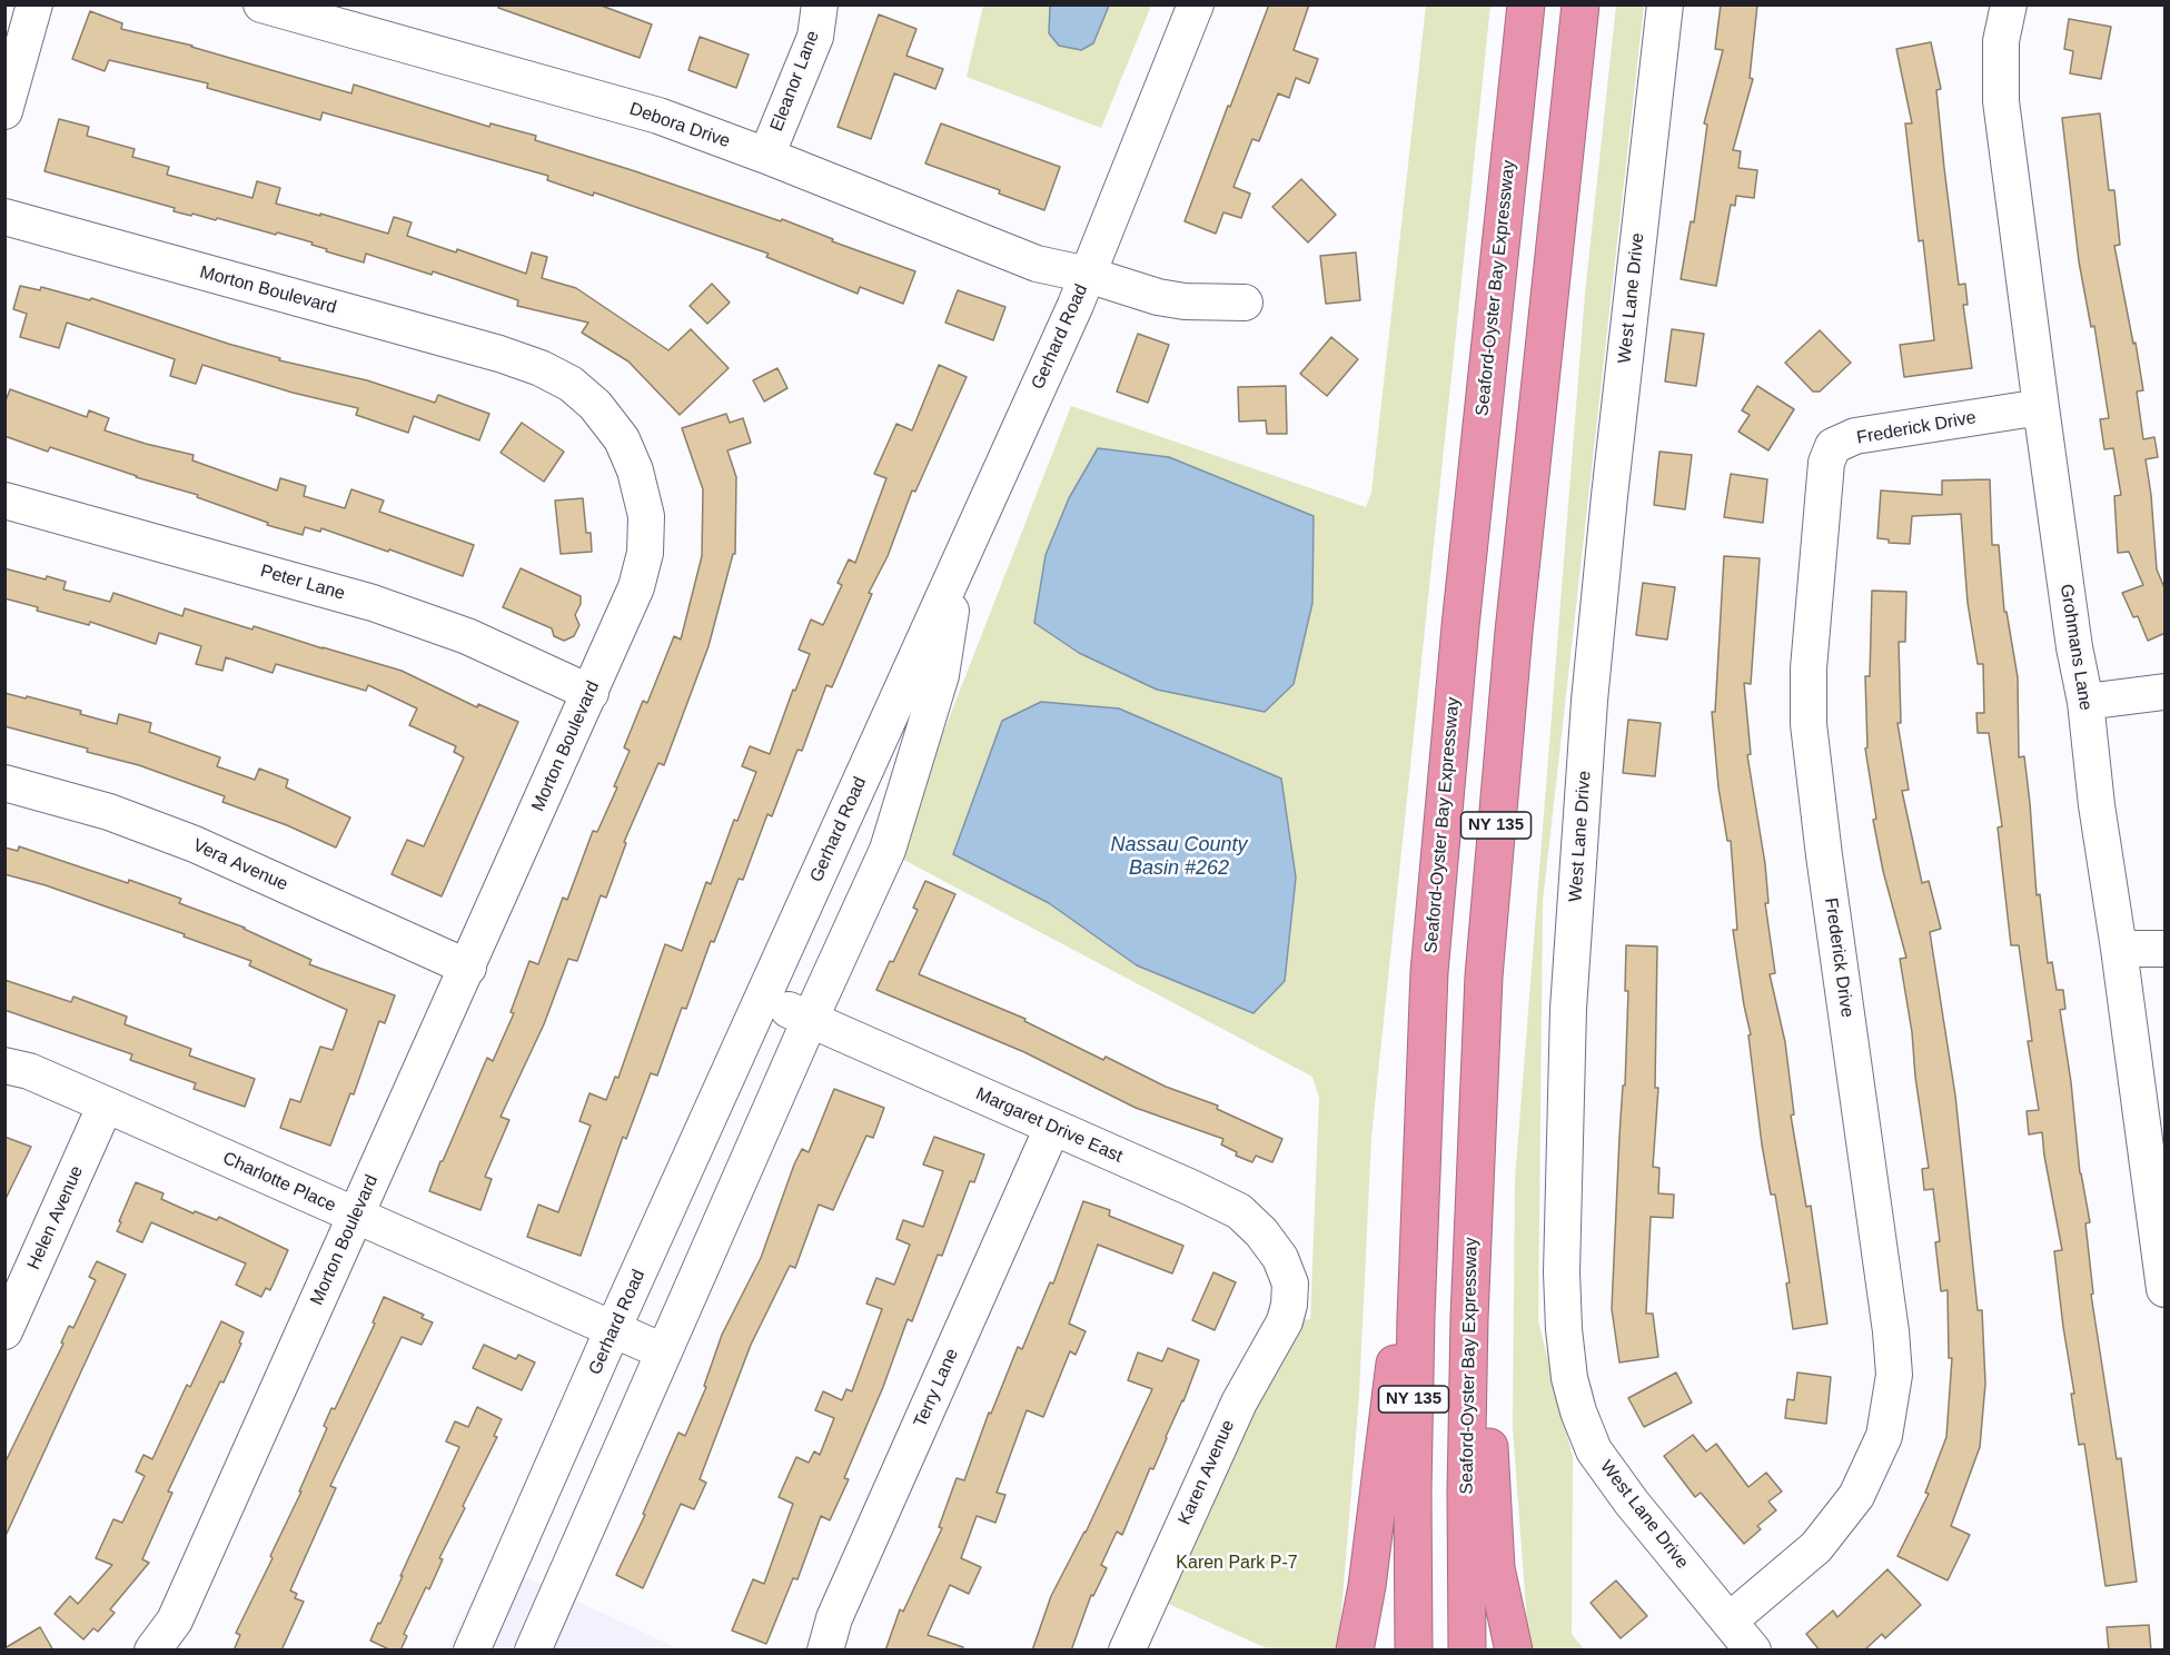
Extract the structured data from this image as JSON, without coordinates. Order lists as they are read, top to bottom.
{
  "streets": {
    "highway": ["Seaford-Oyster Bay Expressway", "NY 135"],
    "street": [
      "Eleanor Lane",
      "Debora Drive",
      "Morton Boulevard",
      "West Lane Drive",
      "Gerhard Road",
      "Frederick Drive",
      "Peter Lane",
      "Grohmans Lane",
      "Vera Avenue",
      "Margaret Drive East",
      "Charlotte Place",
      "Helen Avenue",
      "Terry Lane",
      "Karen Avenue"
    ]
  },
  "crossings": [
    ["Eleanor Lane", "Debora Drive"],
    ["Debora Drive", "Gerhard Road"],
    ["Morton Boulevard", "Peter Lane"],
    ["Morton Boulevard", "Vera Avenue"],
    ["Morton Boulevard", "Charlotte Place"],
    ["West Lane Drive", "Frederick Drive"],
    ["Gerhard Road", "Margaret Drive East"],
    ["Gerhard Road", "Charlotte Place"],
    ["Frederick Drive", "Grohmans Lane"],
    ["Margaret Drive East", "Terry Lane"],
    ["Margaret Drive East", "Karen Avenue"],
    ["Charlotte Place", "Helen Avenue"]
  ],
  "water": ["Nassau County Basin #262"],
  "parks": ["Karen Park P-7"]
}
